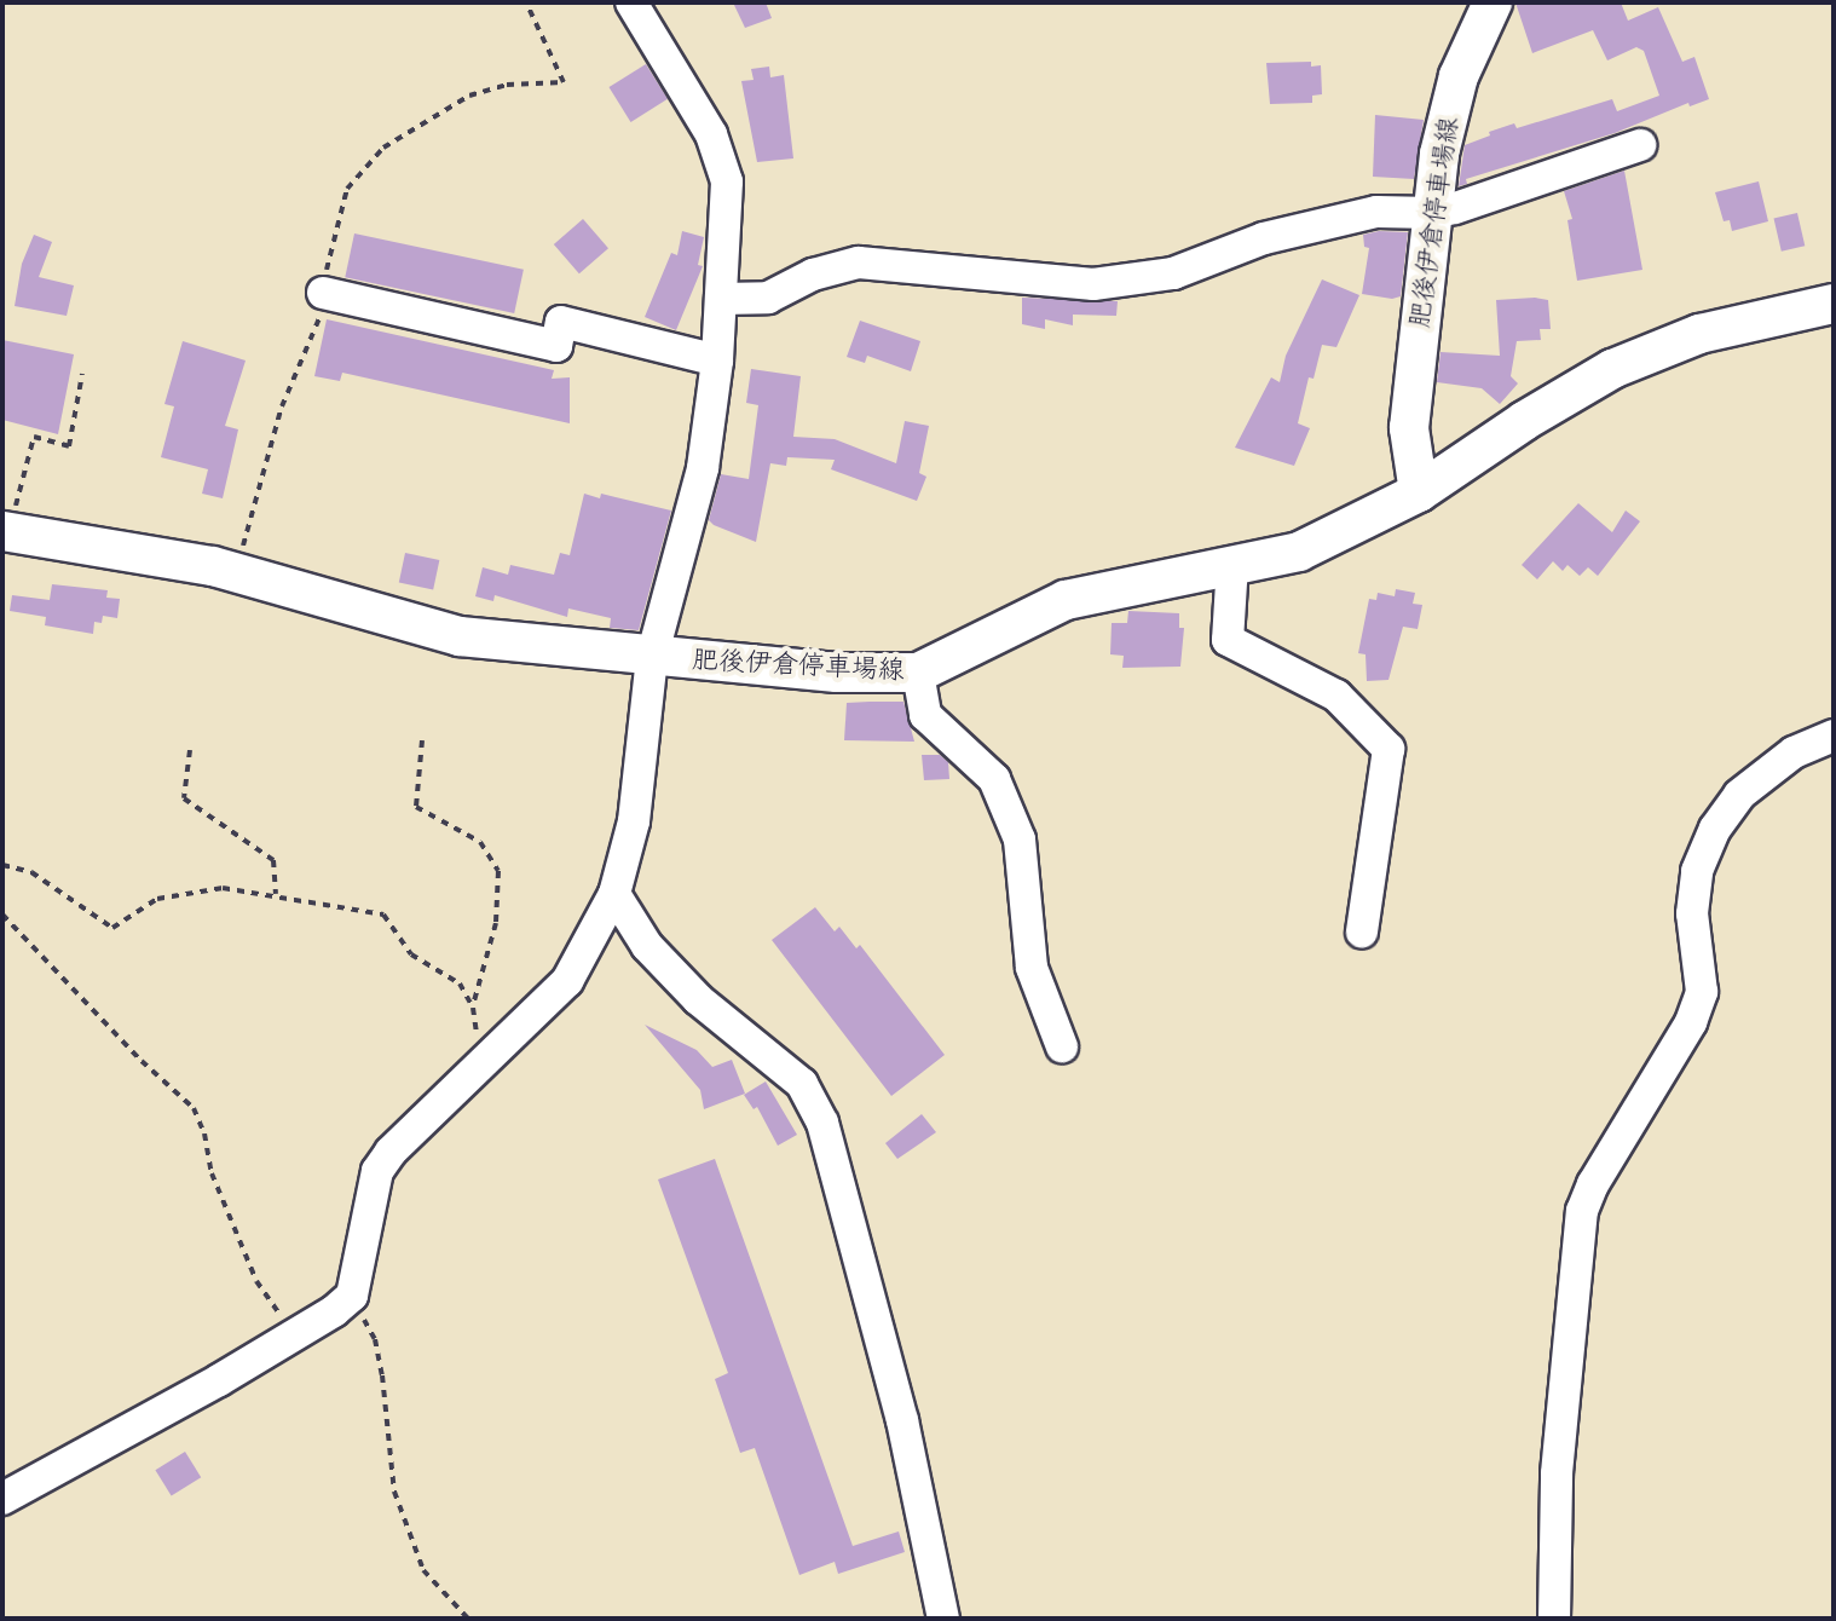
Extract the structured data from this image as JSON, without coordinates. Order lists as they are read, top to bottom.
{
  "streets": {
    "main road": ["肥後伊倉停車場線"]
  }
}
